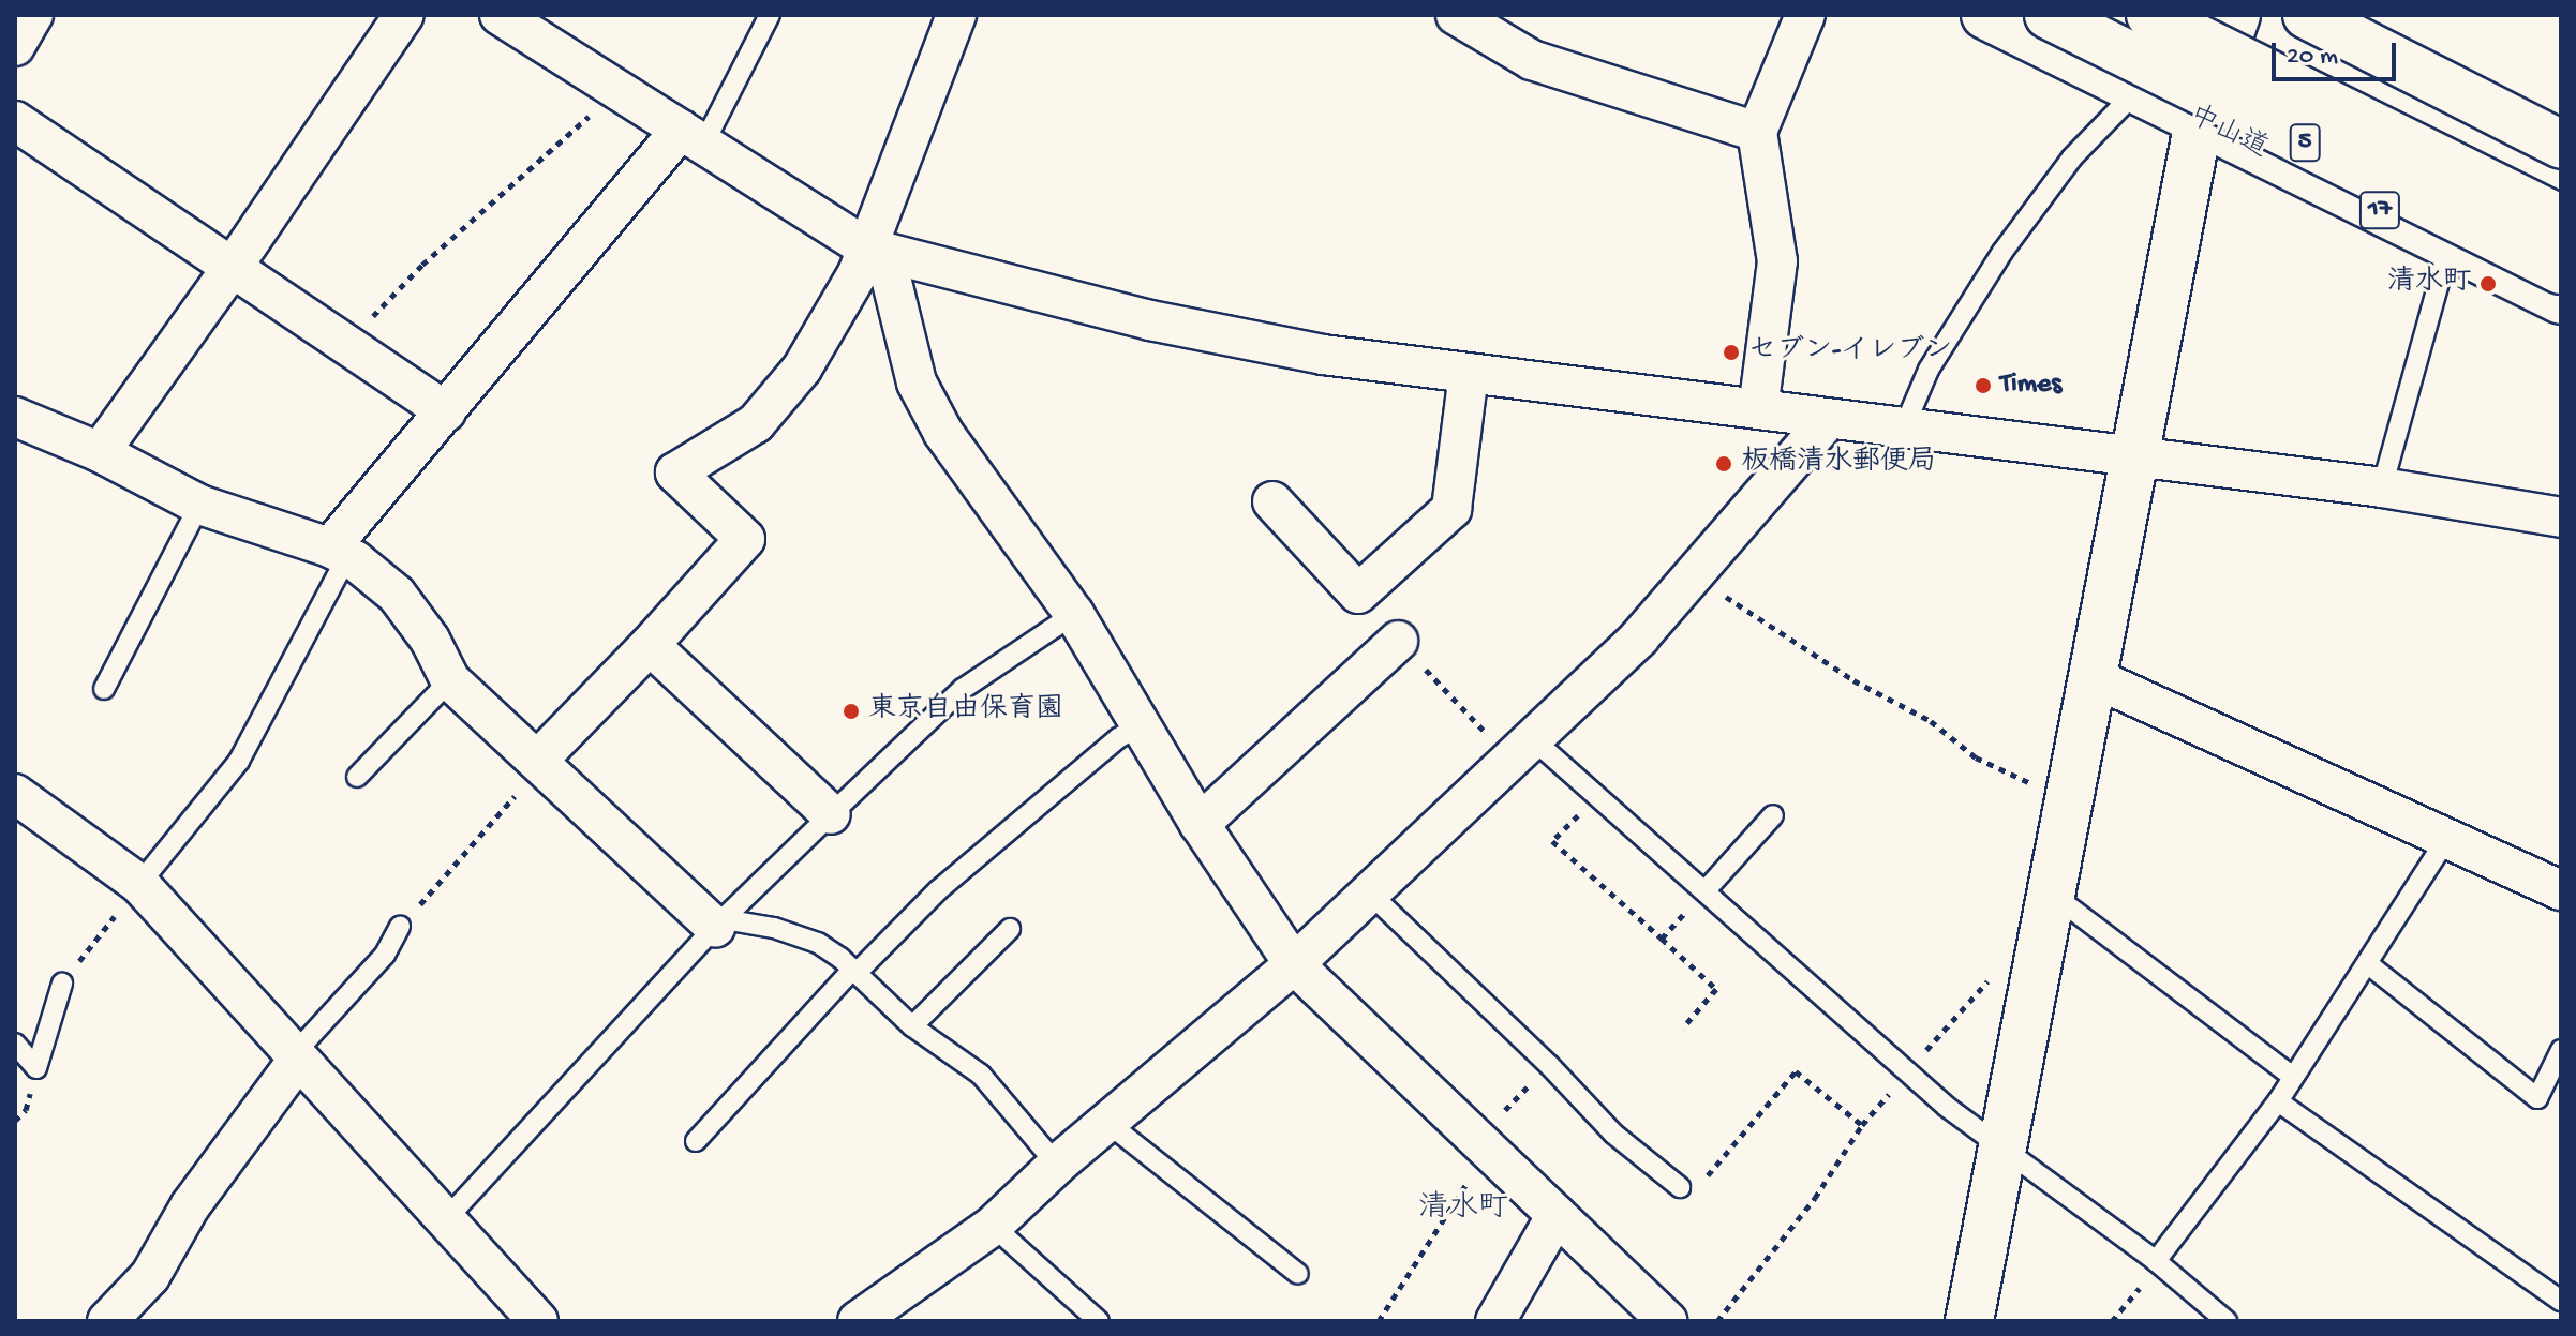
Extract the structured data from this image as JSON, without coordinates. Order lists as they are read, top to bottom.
{
  "streets": {
    "main road": ["中山道", "5", "17"]
  },
  "districts": ["清水町"],
  "places": [
    "清水町",
    "セブン-イレブン",
    "Times",
    "板橋清水郵便局",
    "東京自由保育園"
  ],
  "scale_bar": "20 m"
}
